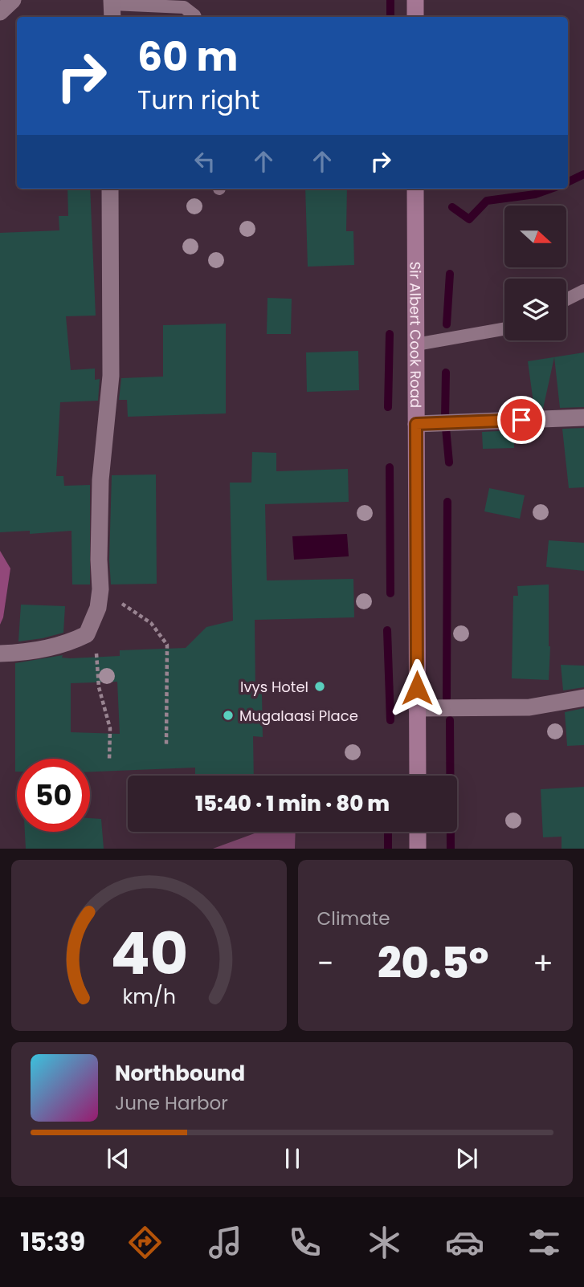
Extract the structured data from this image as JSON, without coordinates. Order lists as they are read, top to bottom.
{
  "streets": {
    "main road": ["Sir Albert Cook Road"]
  },
  "places": ["Ivys Hotel", "Mugalaasi Place"],
  "north": "right",
  "page": {
    "turn": ["60 m", "Turn right"],
    "limit": "50",
    "trip": "15:40 · 1 min · 80 m",
    "tile": "Climate",
    "heat": ["−", "20.5°", "+"],
    "song": ["Northbound", "June Harbor"],
    "tabs": "15:39",
    "gauge": ["40", "km/h"]
  }
}
